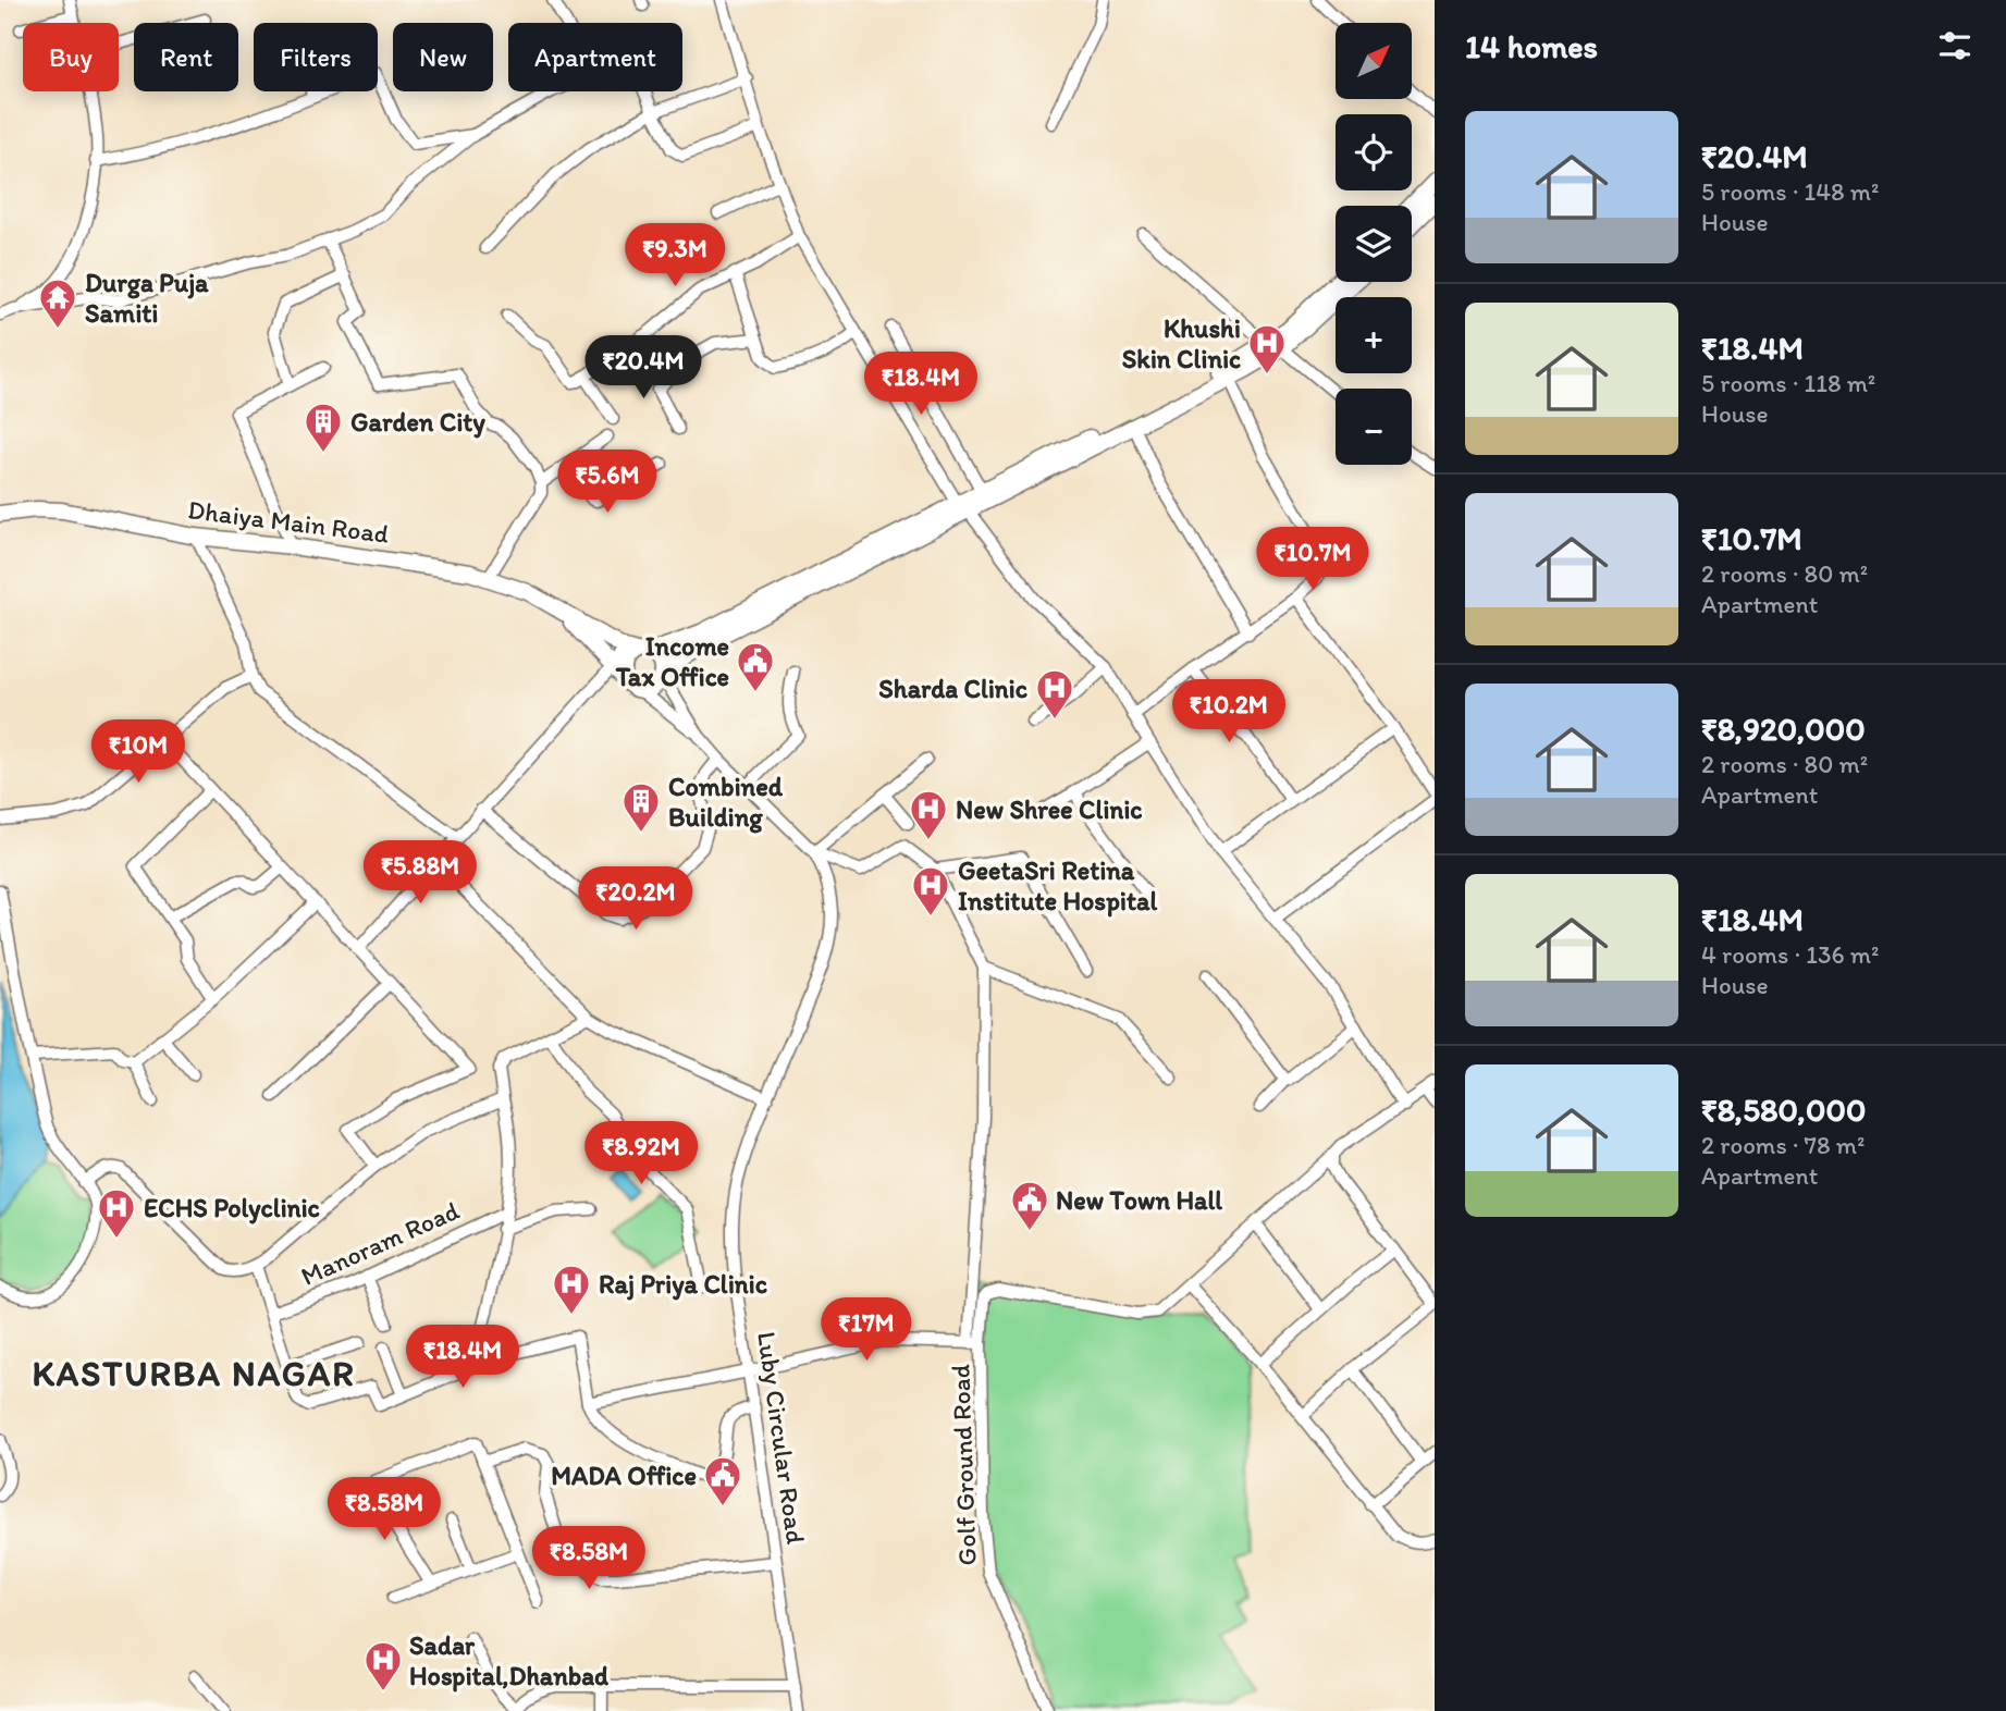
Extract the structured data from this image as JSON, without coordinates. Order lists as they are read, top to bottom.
{
  "streets": {
    "main road": ["Dhaiya Main Road"],
    "street": ["Manoram Road", "Luby Circular Road", "Golf Ground Road"]
  },
  "crossings": [
    ["Dhaiya Main Road", "Luby Circular Road"],
    ["Luby Circular Road", "Golf Ground Road"]
  ],
  "districts": ["KASTURBA NAGAR"],
  "places": {
    "temple": ["Durga Puja Samiti"],
    "hospital": [
      "Khushi Skin Clinic",
      "Sharda Clinic",
      "New Shree Clinic",
      "GeetaSri Retina Institute Hospital",
      "ECHS Polyclinic",
      "Raj Priya Clinic",
      "Sadar Hospital,Dhanbad"
    ],
    "building": ["Garden City", "Combined Building"],
    "public building": ["Income Tax Office", "New Town Hall", "MADA Office"]
  },
  "north": "top right",
  "page": {
    "heading": "14 homes",
    "map_buttons": ["+", "−"],
    "chip": [
      "Buy",
      "Rent",
      "Filters",
      "New",
      "Apartment"
    ],
    "list": [
      {
        "name": "₹20.4M",
        "note": "5 rooms · 148 m² · House"
      },
      {
        "name": "₹18.4M",
        "note": "5 rooms · 118 m² · House"
      },
      {
        "name": "₹10.7M",
        "note": "2 rooms · 80 m² · Apartment"
      },
      {
        "name": "₹8,920,000",
        "note": "2 rooms · 80 m² · Apartment"
      },
      {
        "name": "₹18.4M",
        "note": "4 rooms · 136 m² · House"
      },
      {
        "name": "₹8,580,000",
        "note": "2 rooms · 78 m² · Apartment"
      }
    ],
    "price": [
      "₹9.3M",
      "₹20.4M",
      "₹18.4M",
      "₹5.6M",
      "₹10.7M",
      "₹10.2M",
      "₹10M",
      "₹5.88M",
      "₹20.2M",
      "₹8.92M",
      "₹17M",
      "₹18.4M",
      "₹8.58M",
      "₹8.58M"
    ]
  }
}
